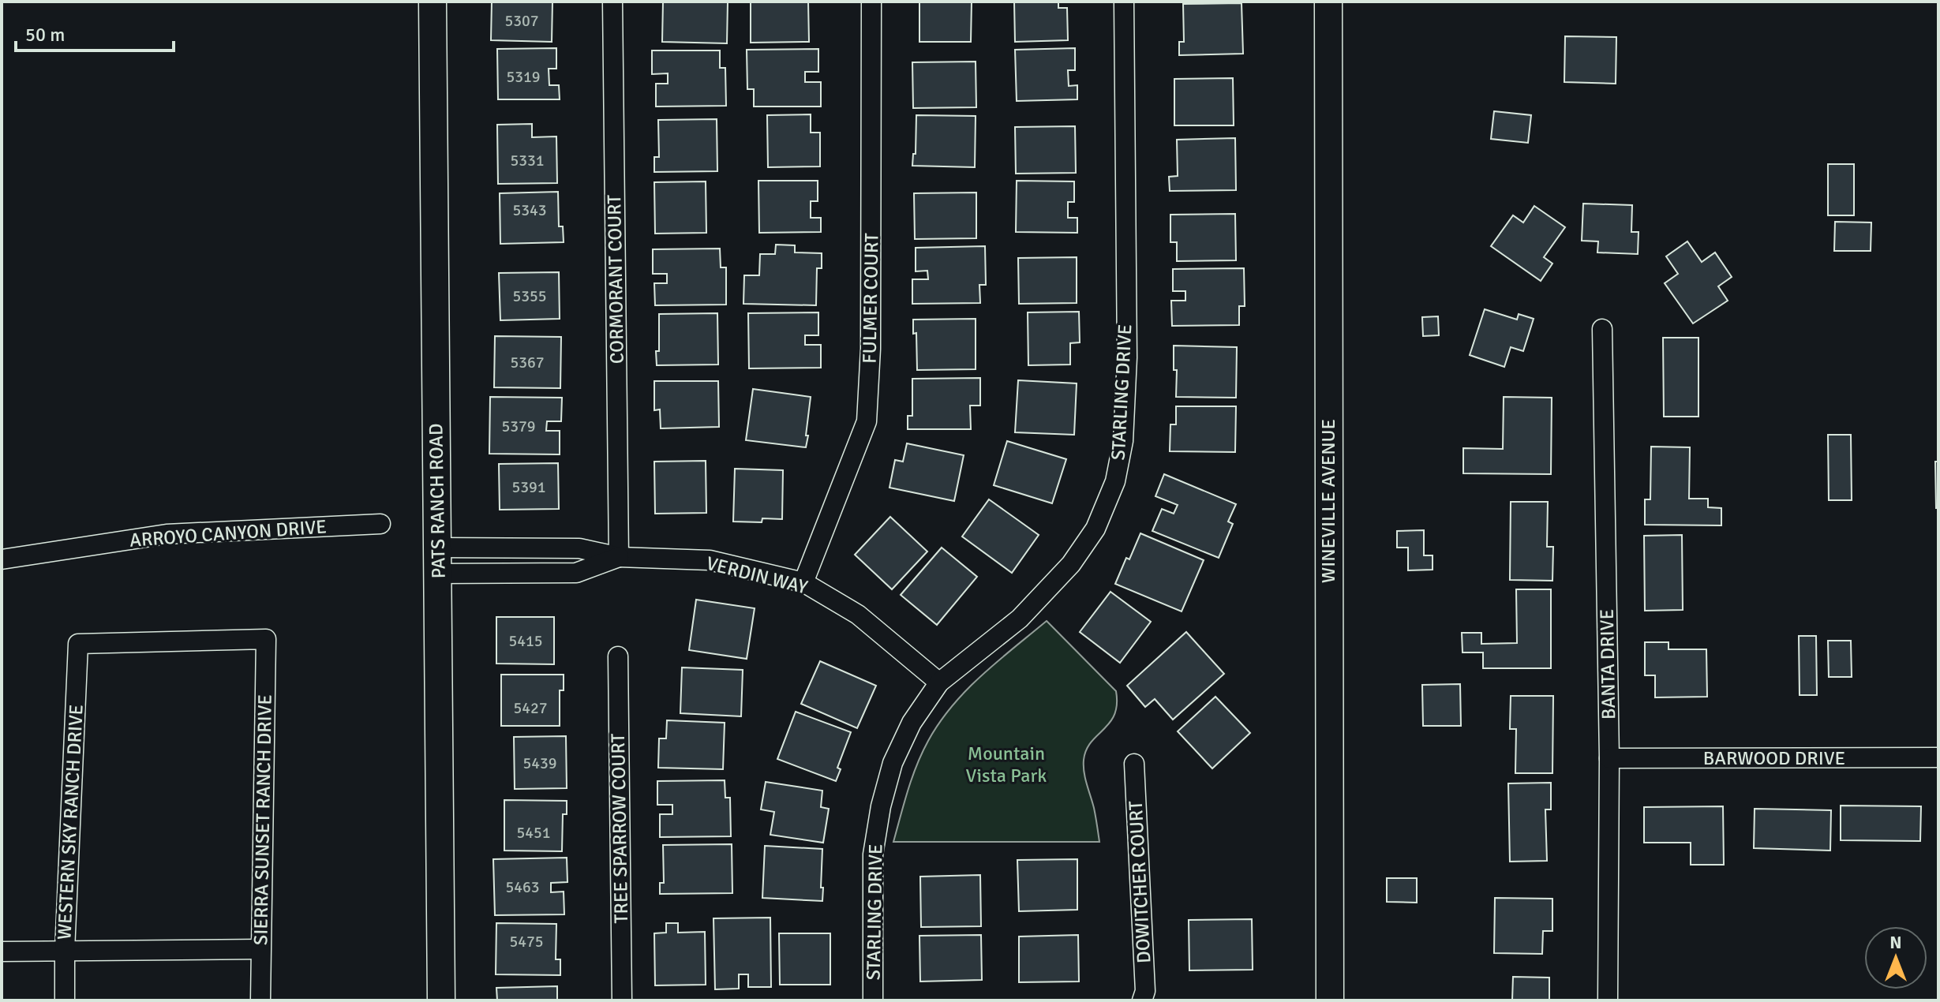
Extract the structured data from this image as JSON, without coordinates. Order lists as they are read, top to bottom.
{
  "streets": {
    "main road": ["PATS RANCH ROAD", "WINEVILLE AVENUE"],
    "street": [
      "CORMORANT COURT",
      "FULMER COURT",
      "STARLING DRIVE",
      "ARROYO CANYON DRIVE",
      "VERDIN WAY",
      "BANTA DRIVE",
      "BARWOOD DRIVE",
      "SIERRA SUNSET RANCH DRIVE",
      "WESTERN SKY RANCH DRIVE",
      "TREE SPARROW COURT",
      "DOWITCHER COURT"
    ]
  },
  "crossings": [
    ["CORMORANT COURT", "VERDIN WAY"],
    ["FULMER COURT", "VERDIN WAY"],
    ["STARLING DRIVE", "VERDIN WAY"],
    ["PATS RANCH ROAD", "VERDIN WAY"],
    ["BANTA DRIVE", "BARWOOD DRIVE"],
    ["SIERRA SUNSET RANCH DRIVE", "WESTERN SKY RANCH DRIVE"]
  ],
  "parks": ["Mountain Vista Park"],
  "house_numbers": [
    "5307",
    "5319",
    "5331",
    "5343",
    "5355",
    "5367",
    "5379",
    "5391",
    "5415",
    "5427",
    "5439",
    "5451",
    "5463",
    "5475"
  ],
  "scale_bar": "50 m",
  "north": "top"
}
